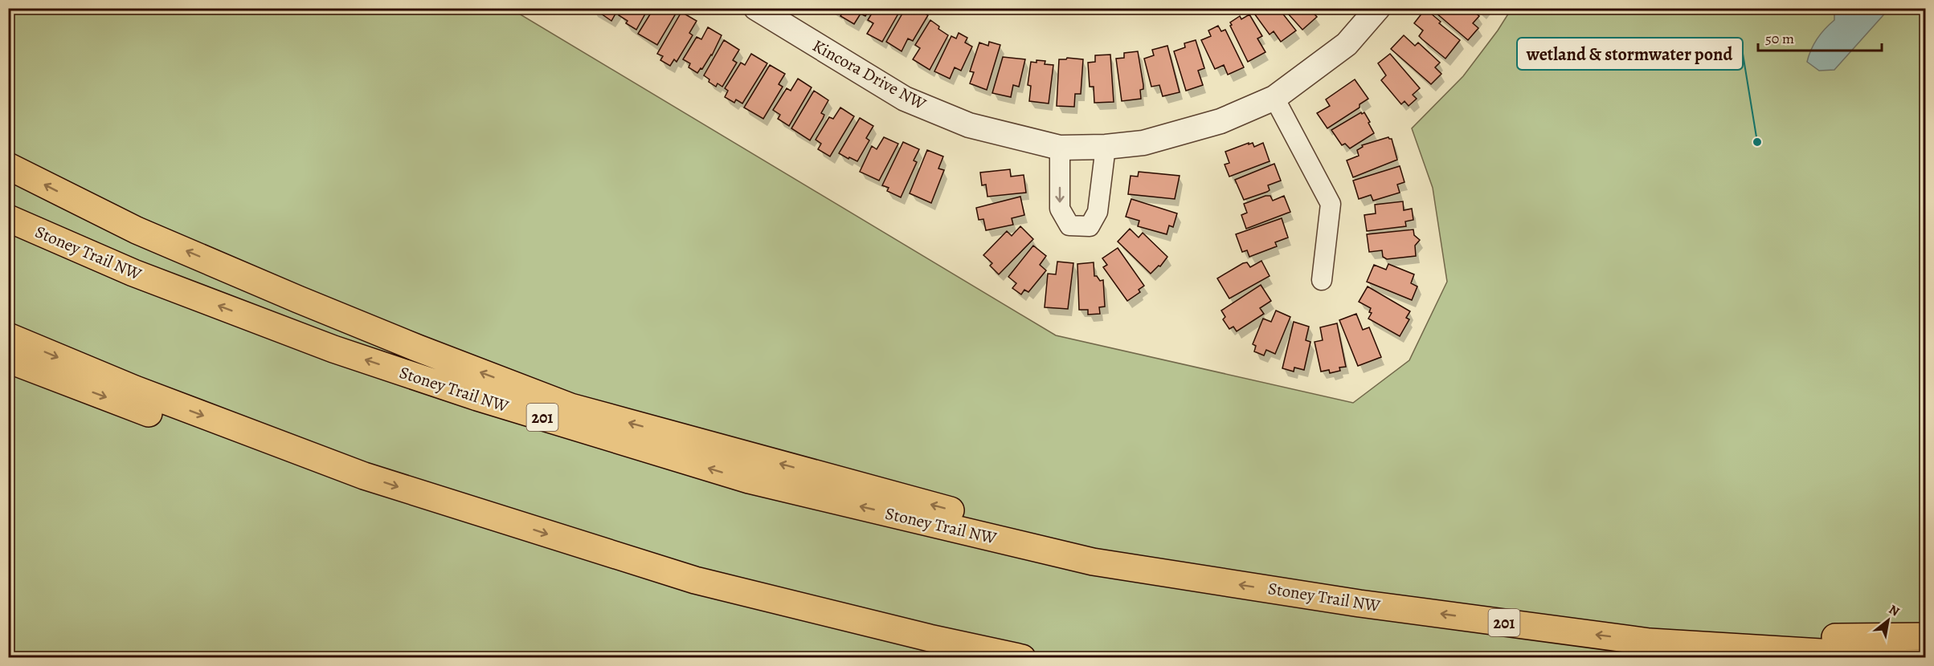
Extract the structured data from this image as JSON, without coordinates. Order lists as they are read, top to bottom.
{
  "streets": {
    "highway": ["Stoney Trail NW", "201"],
    "street": ["Kincora Drive NW"]
  },
  "places": ["wetland & stormwater pond"],
  "scale_bar": "50 m",
  "north": "top right"
}
